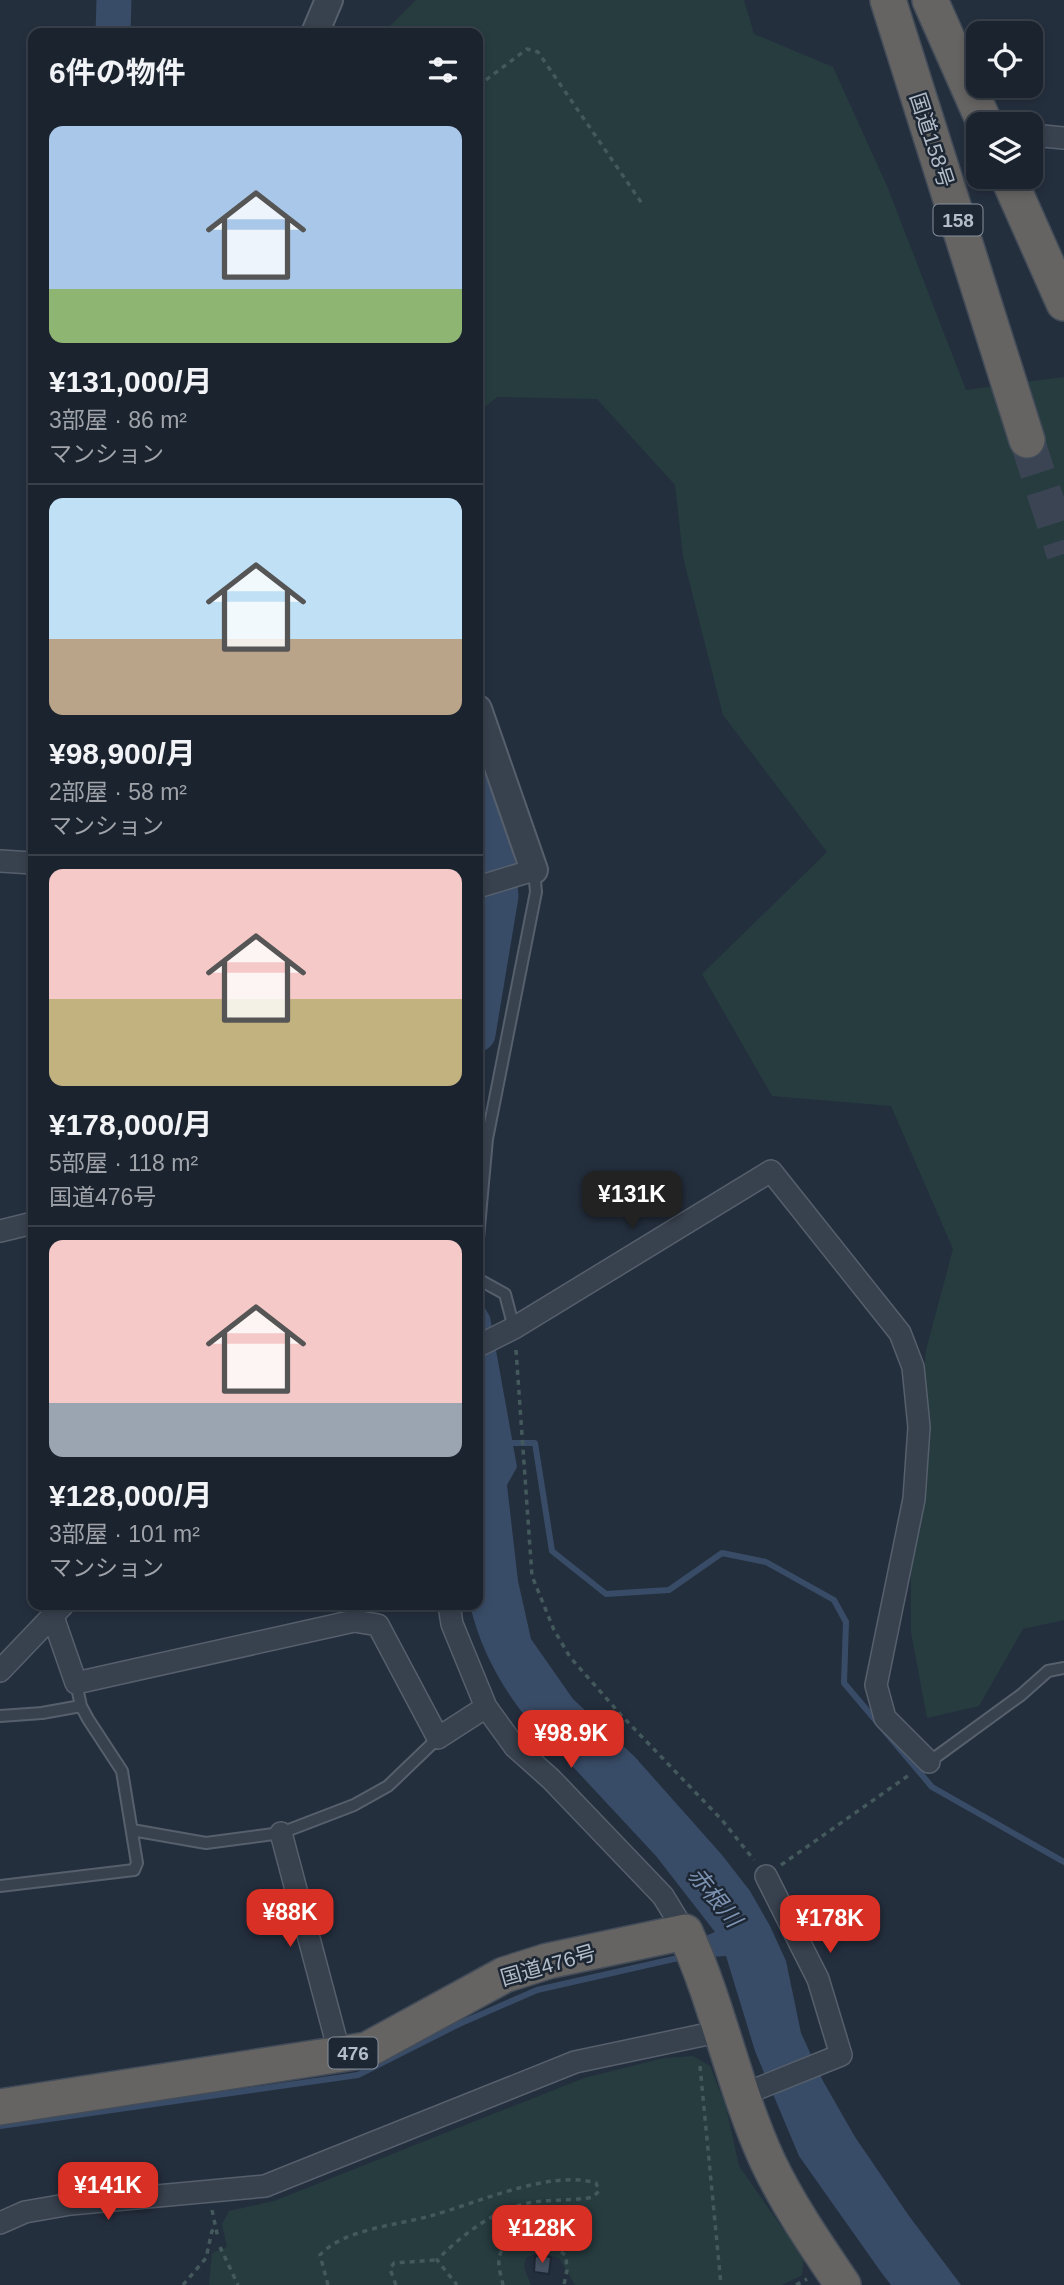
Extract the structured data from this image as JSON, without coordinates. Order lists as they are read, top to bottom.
{
  "streets": {
    "highway": [
      "国道158号",
      "158",
      "国道476号",
      "476"
    ]
  },
  "water": ["赤根川"],
  "page": {
    "heading": "6件の物件",
    "list": [
      {
        "name": "¥131,000/月",
        "note": "3部屋 · 86 m² · マンション"
      },
      {
        "name": "¥98,900/月",
        "note": "2部屋 · 58 m² · マンション"
      },
      {
        "name": "¥178,000/月",
        "note": "5部屋 · 118 m² · 国道476号"
      },
      {
        "name": "¥128,000/月",
        "note": "3部屋 · 101 m² · マンション"
      }
    ],
    "price": [
      "¥131K",
      "¥98.9K",
      "¥88K",
      "¥178K",
      "¥141K",
      "¥128K"
    ]
  }
}
